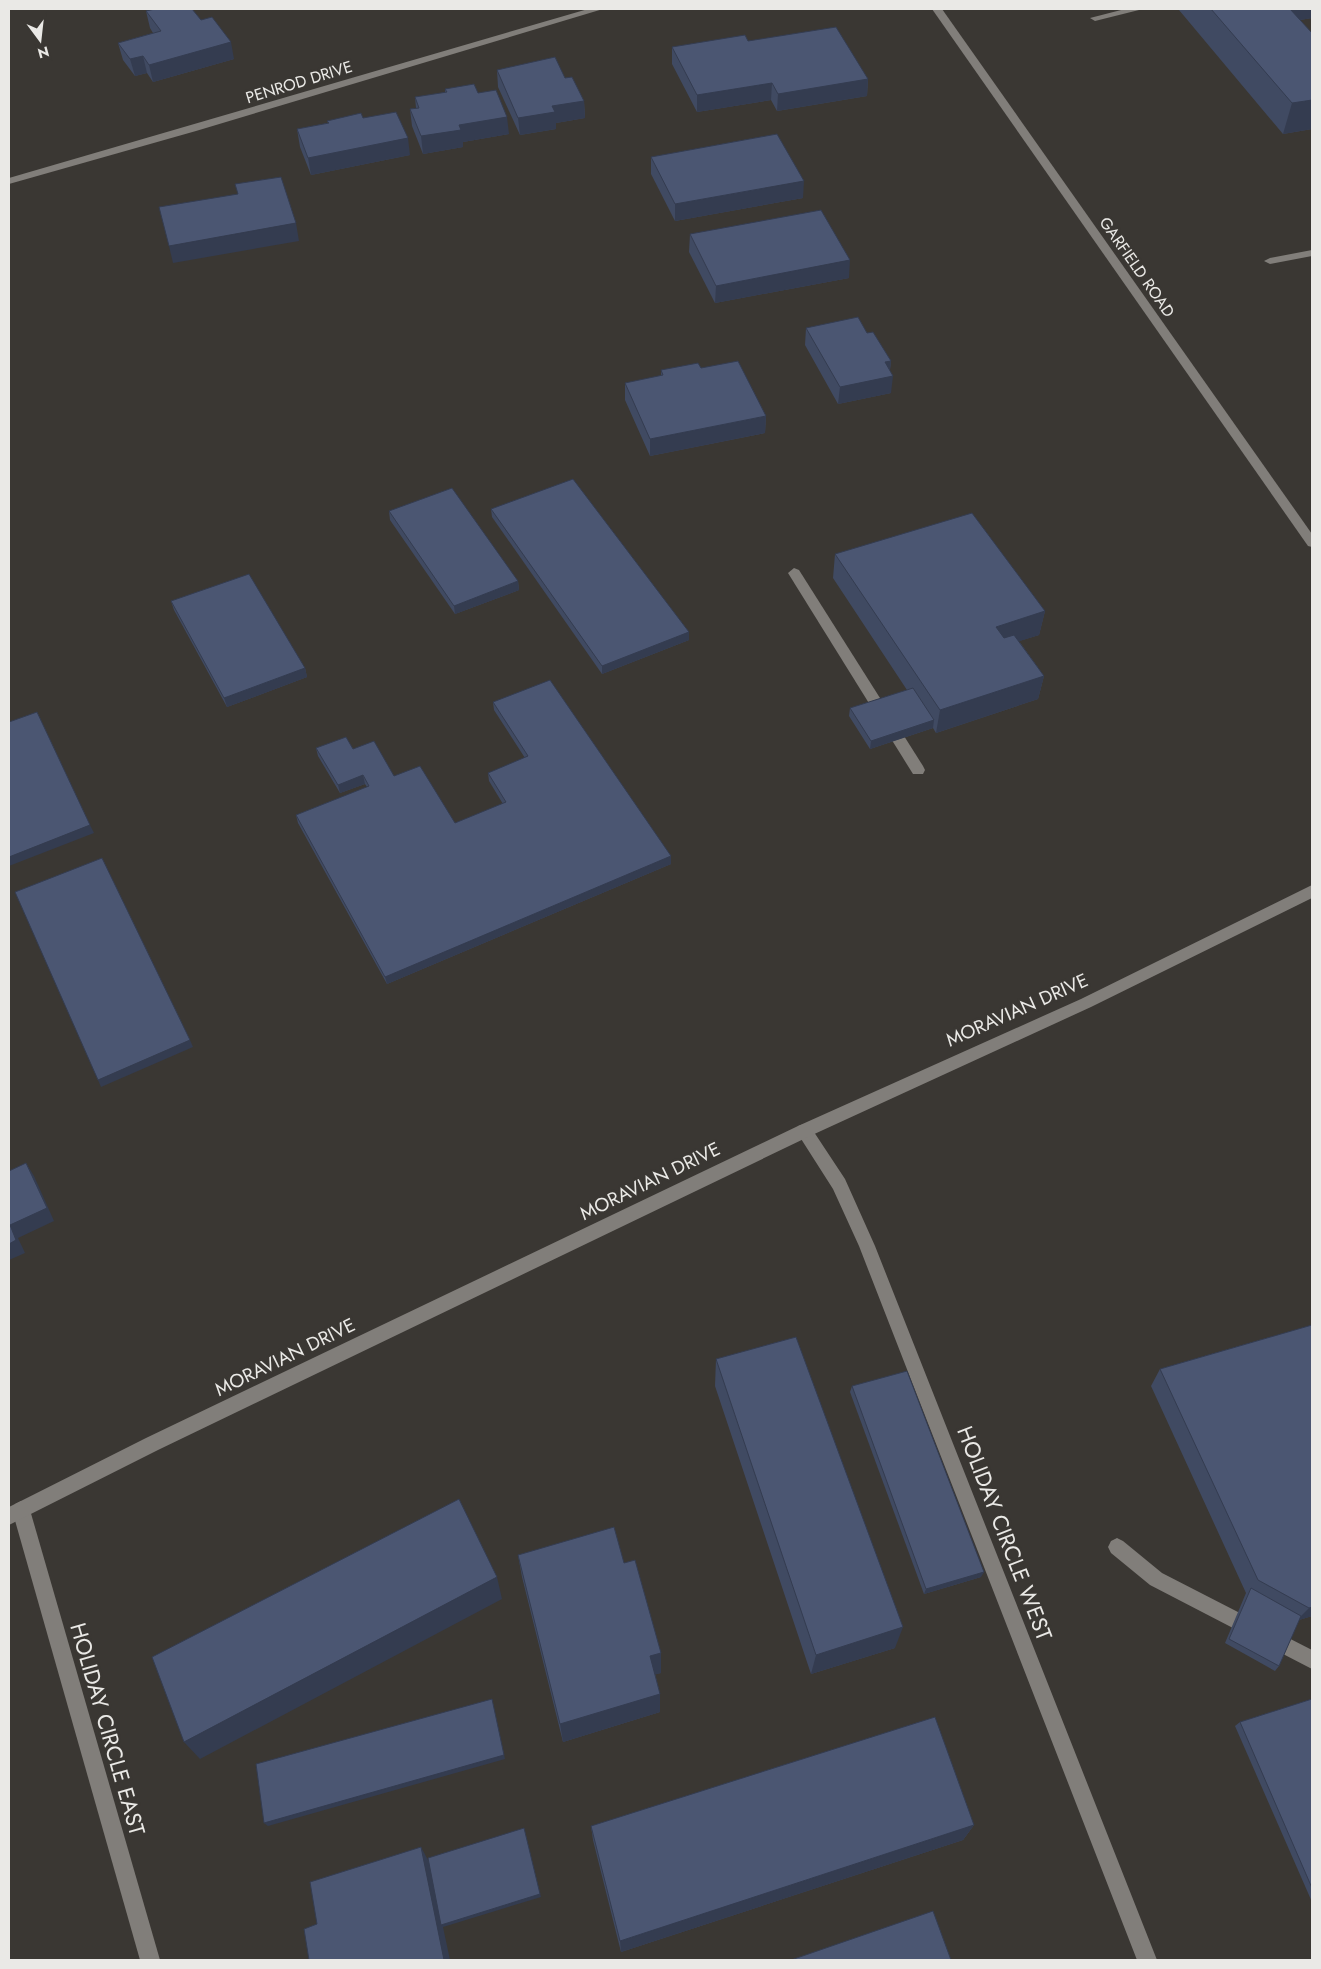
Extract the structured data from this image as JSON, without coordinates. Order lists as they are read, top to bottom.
{
  "streets": {
    "street": [
      "PENROD DRIVE",
      "GARFIELD ROAD",
      "MORAVIAN DRIVE",
      "HOLIDAY CIRCLE WEST",
      "HOLIDAY CIRCLE EAST"
    ]
  },
  "crossings": [
    ["MORAVIAN DRIVE", "HOLIDAY CIRCLE WEST"],
    ["MORAVIAN DRIVE", "HOLIDAY CIRCLE EAST"]
  ],
  "north": "bottom"
}
